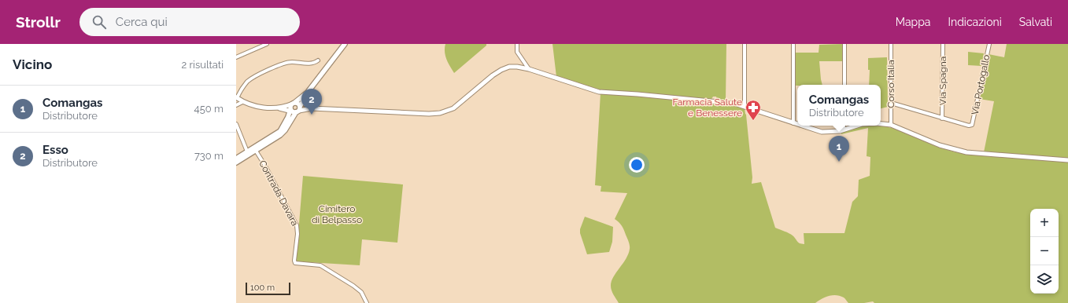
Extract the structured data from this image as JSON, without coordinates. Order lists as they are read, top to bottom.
{
  "streets": {
    "street": [
      "Via Spagna",
      "Corso Italia",
      "Via Portogallo",
      "Contrada Davara"
    ]
  },
  "crossings": [
    ["Via Spagna", "Via Portogallo"]
  ],
  "parks": ["Cimitero di Belpasso"],
  "places": {
    "pharmacy": ["Farmacia Salute e Benessere"]
  },
  "scale_bar": "100 m",
  "page": {
    "header": "Strollr",
    "search": "Cerca qui",
    "nav": ["Mappa", "Indicazioni", "Salvati"],
    "heading": ["Vicino", "2 risultati"],
    "list": [
      {
        "mark": "1",
        "name": "Comangas",
        "note": "Distributore",
        "value": "450 m"
      },
      {
        "mark": "2",
        "name": "Esso",
        "note": "Distributore",
        "value": "730 m"
      }
    ],
    "popup": ["Comangas", "Distributore"],
    "pins": ["2", "1"],
    "map_buttons": ["+", "−"],
    "scale": "100 m"
  }
}
